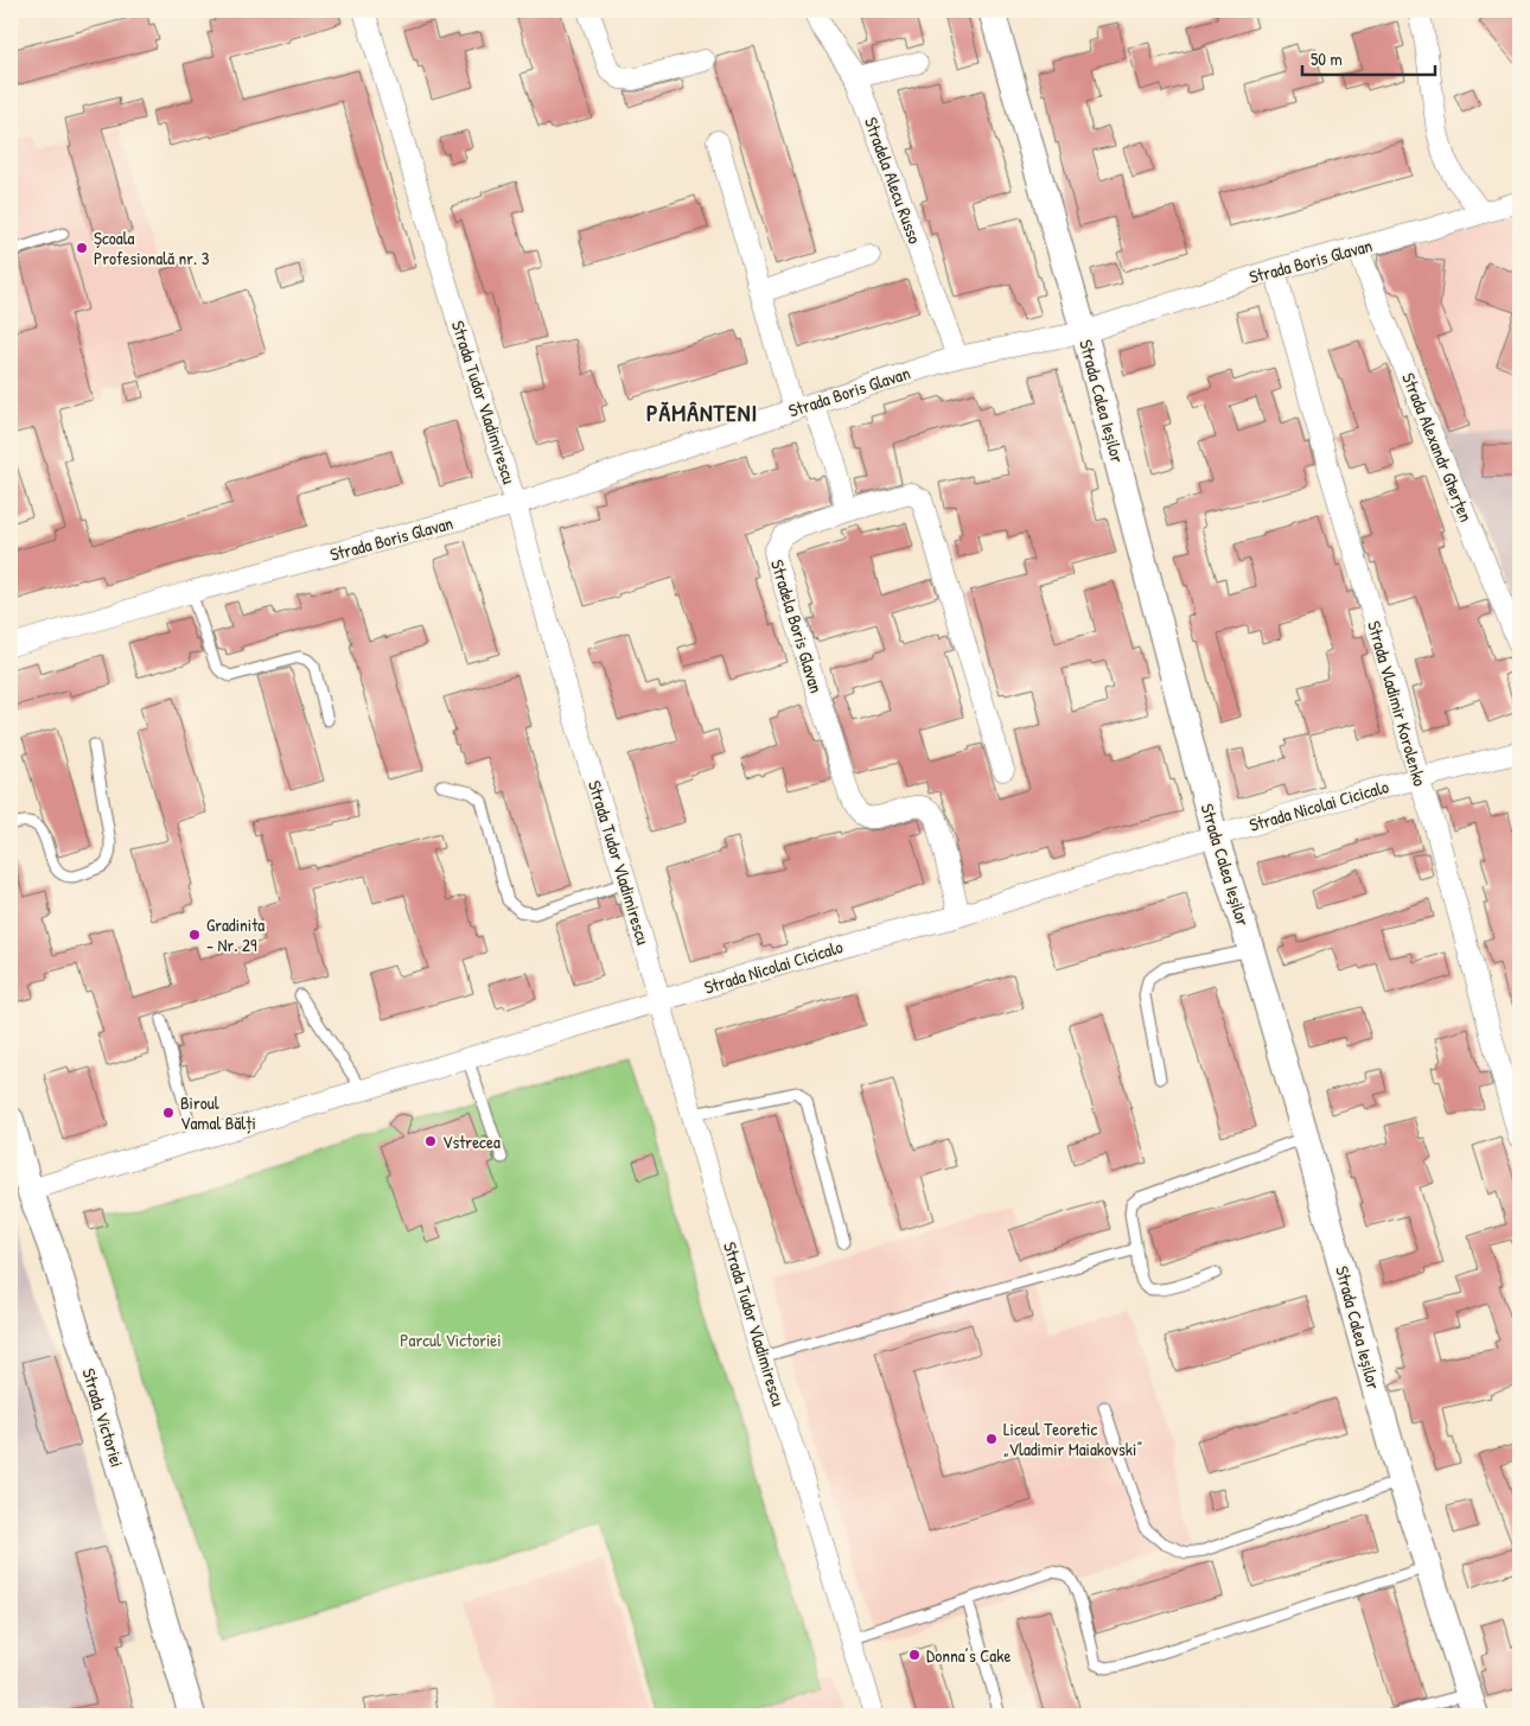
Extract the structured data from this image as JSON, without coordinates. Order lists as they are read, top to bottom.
{
  "streets": {
    "street": [
      "Stradela Alecu Russo",
      "Strada Boris Glavan",
      "Strada Calea Ieșilor",
      "Strada Tudor Vladimirescu",
      "Strada Alexandr Gherțen",
      "Stradela Boris Glavan",
      "Strada Vladimir Korolenko",
      "Strada Nicolai Cicicalo",
      "Strada Victoriei"
    ]
  },
  "crossings": [
    ["Stradela Alecu Russo", "Strada Boris Glavan"],
    ["Strada Boris Glavan", "Strada Calea Ieșilor"],
    ["Strada Boris Glavan", "Strada Tudor Vladimirescu"],
    ["Strada Boris Glavan", "Strada Alexandr Gherțen"],
    ["Strada Boris Glavan", "Strada Vladimir Korolenko"],
    ["Strada Calea Ieșilor", "Strada Nicolai Cicicalo"],
    ["Strada Tudor Vladimirescu", "Strada Nicolai Cicicalo"],
    ["Stradela Boris Glavan", "Strada Nicolai Cicicalo"],
    ["Strada Vladimir Korolenko", "Strada Nicolai Cicicalo"],
    ["Strada Nicolai Cicicalo", "Strada Victoriei"]
  ],
  "districts": ["PĂMÂNTENI"],
  "parks": ["Parcul Victoriei"],
  "places": [
    "Școala Profesională nr. 3",
    "Gradinita - Nr. 29",
    "Biroul Vamal Bălți",
    "Vstrecea",
    "Liceul Teoretic „Vladimir Maiakovski”",
    "Donna’s Cake"
  ],
  "scale_bar": "50 m"
}
